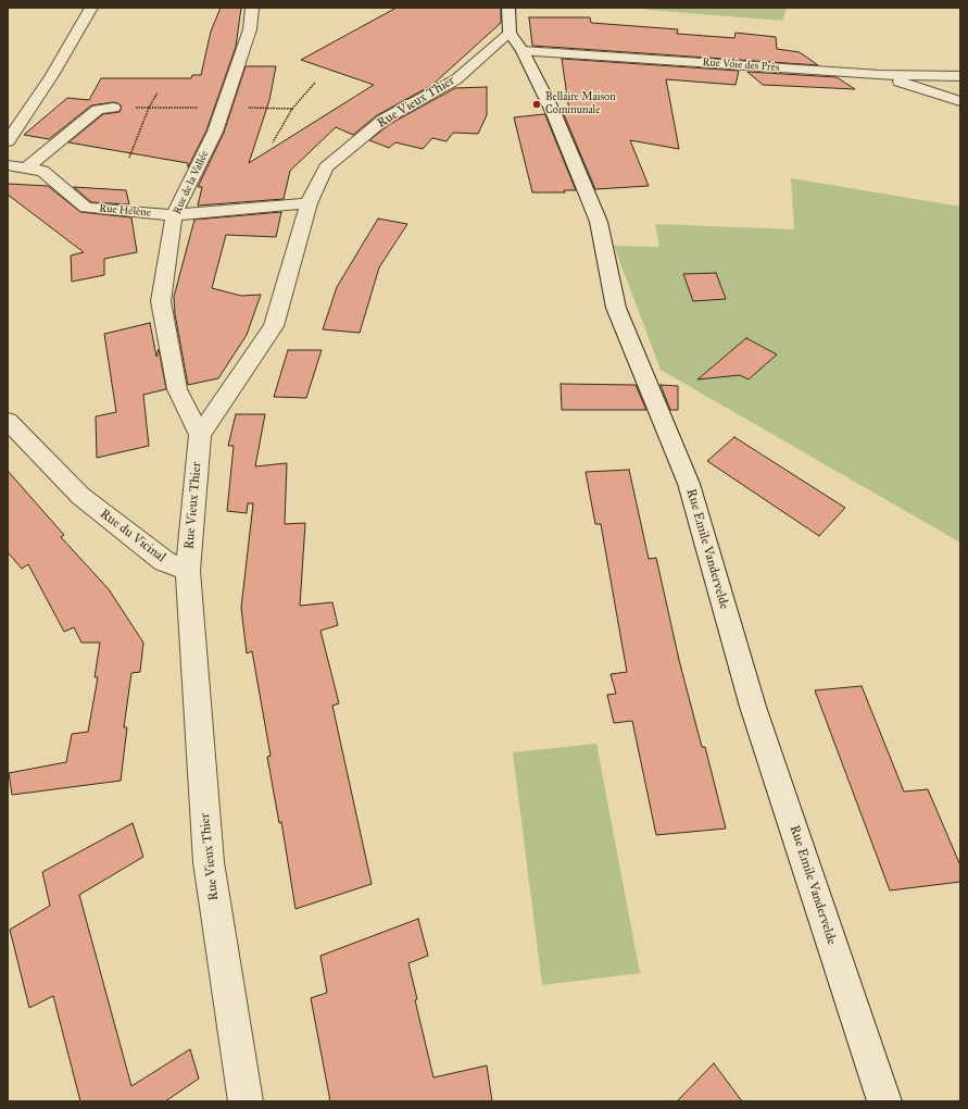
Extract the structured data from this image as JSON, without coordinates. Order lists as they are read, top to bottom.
{
  "streets": {
    "street": [
      "Rue Voie des Près",
      "Rue Vieux Thier",
      "Rue de la Vallée",
      "Rue Hélène",
      "Rue du Vicinal",
      "Rue Emile Vandervelde"
    ]
  },
  "crossings": [
    ["Rue Voie des Près", "Rue Vieux Thier"],
    ["Rue Voie des Près", "Rue Emile Vandervelde"],
    ["Rue Vieux Thier", "Rue de la Vallée"],
    ["Rue Vieux Thier", "Rue Hélène"],
    ["Rue Vieux Thier", "Rue du Vicinal"],
    ["Rue Vieux Thier", "Rue Emile Vandervelde"],
    ["Rue de la Vallée", "Rue Hélène"]
  ],
  "places": ["Bellaire Maison Communale"]
}
